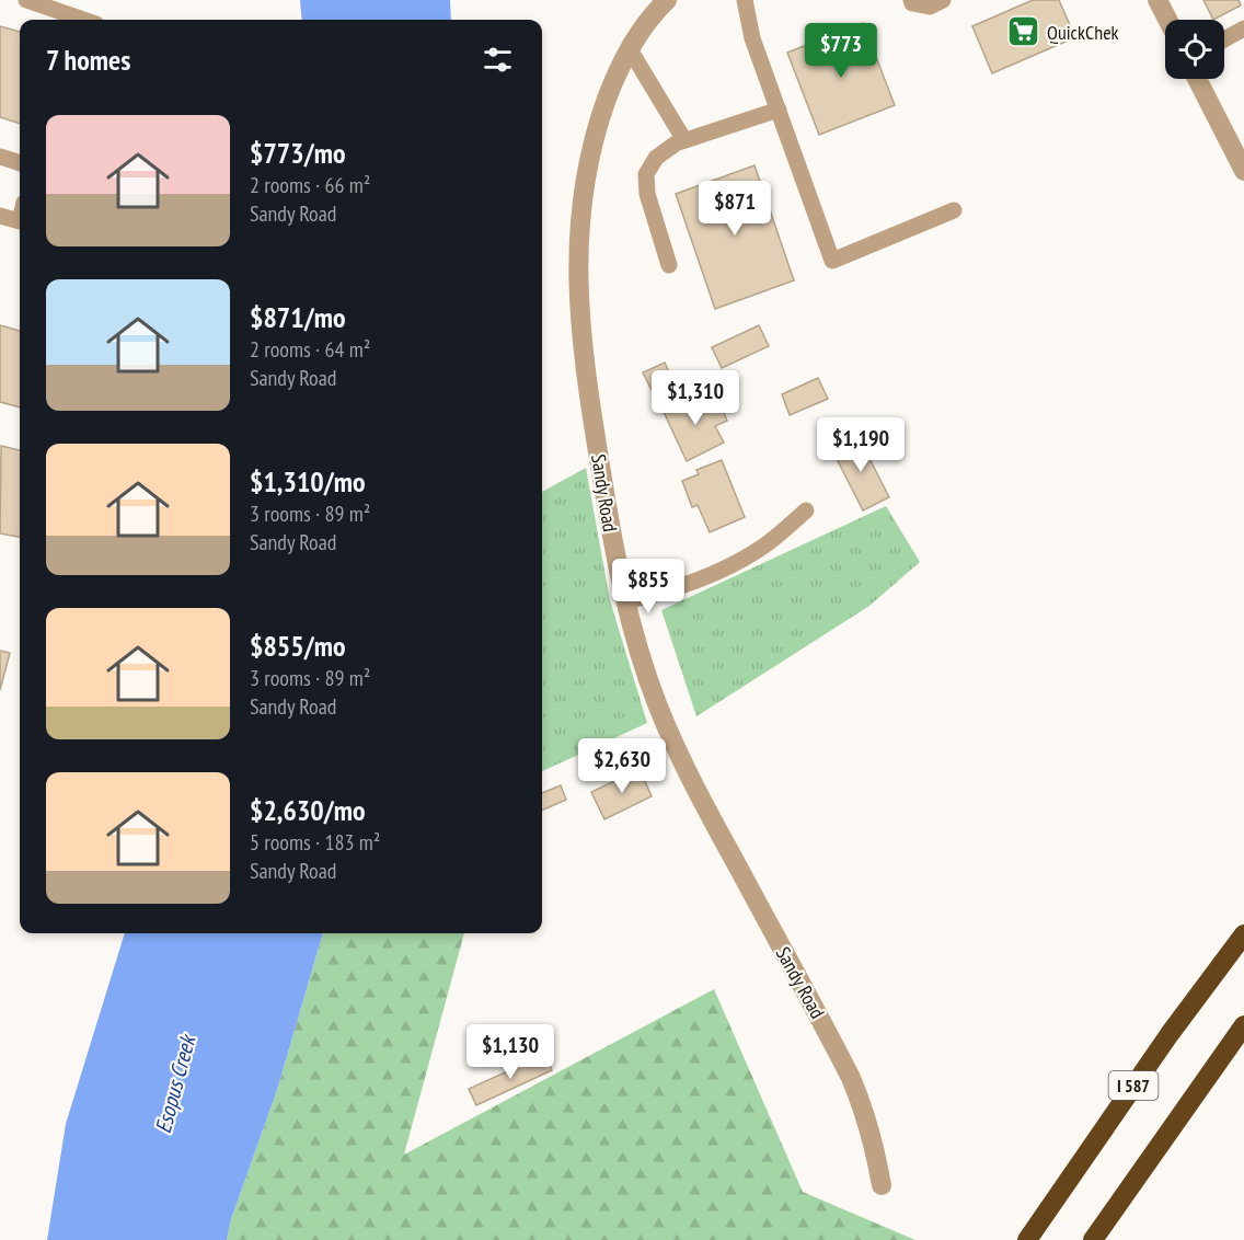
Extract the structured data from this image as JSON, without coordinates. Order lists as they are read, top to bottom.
{
  "streets": {
    "highway": ["I 587"],
    "street": ["Sandy Road"]
  },
  "water": ["Esopus Creek"],
  "places": {
    "supermarket": ["QuickChek"]
  },
  "page": {
    "heading": "7 homes",
    "price": [
      "$773",
      "$871",
      "$1,310",
      "$1,190",
      "$855",
      "$2,630",
      "$1,130"
    ],
    "list": [
      {
        "name": "$773/mo",
        "note": "2 rooms · 66 m² · Sandy Road"
      },
      {
        "name": "$871/mo",
        "note": "2 rooms · 64 m² · Sandy Road"
      },
      {
        "name": "$1,310/mo",
        "note": "3 rooms · 89 m² · Sandy Road"
      },
      {
        "name": "$855/mo",
        "note": "3 rooms · 89 m² · Sandy Road"
      },
      {
        "name": "$2,630/mo",
        "note": "5 rooms · 183 m² · Sandy Road"
      }
    ]
  }
}
